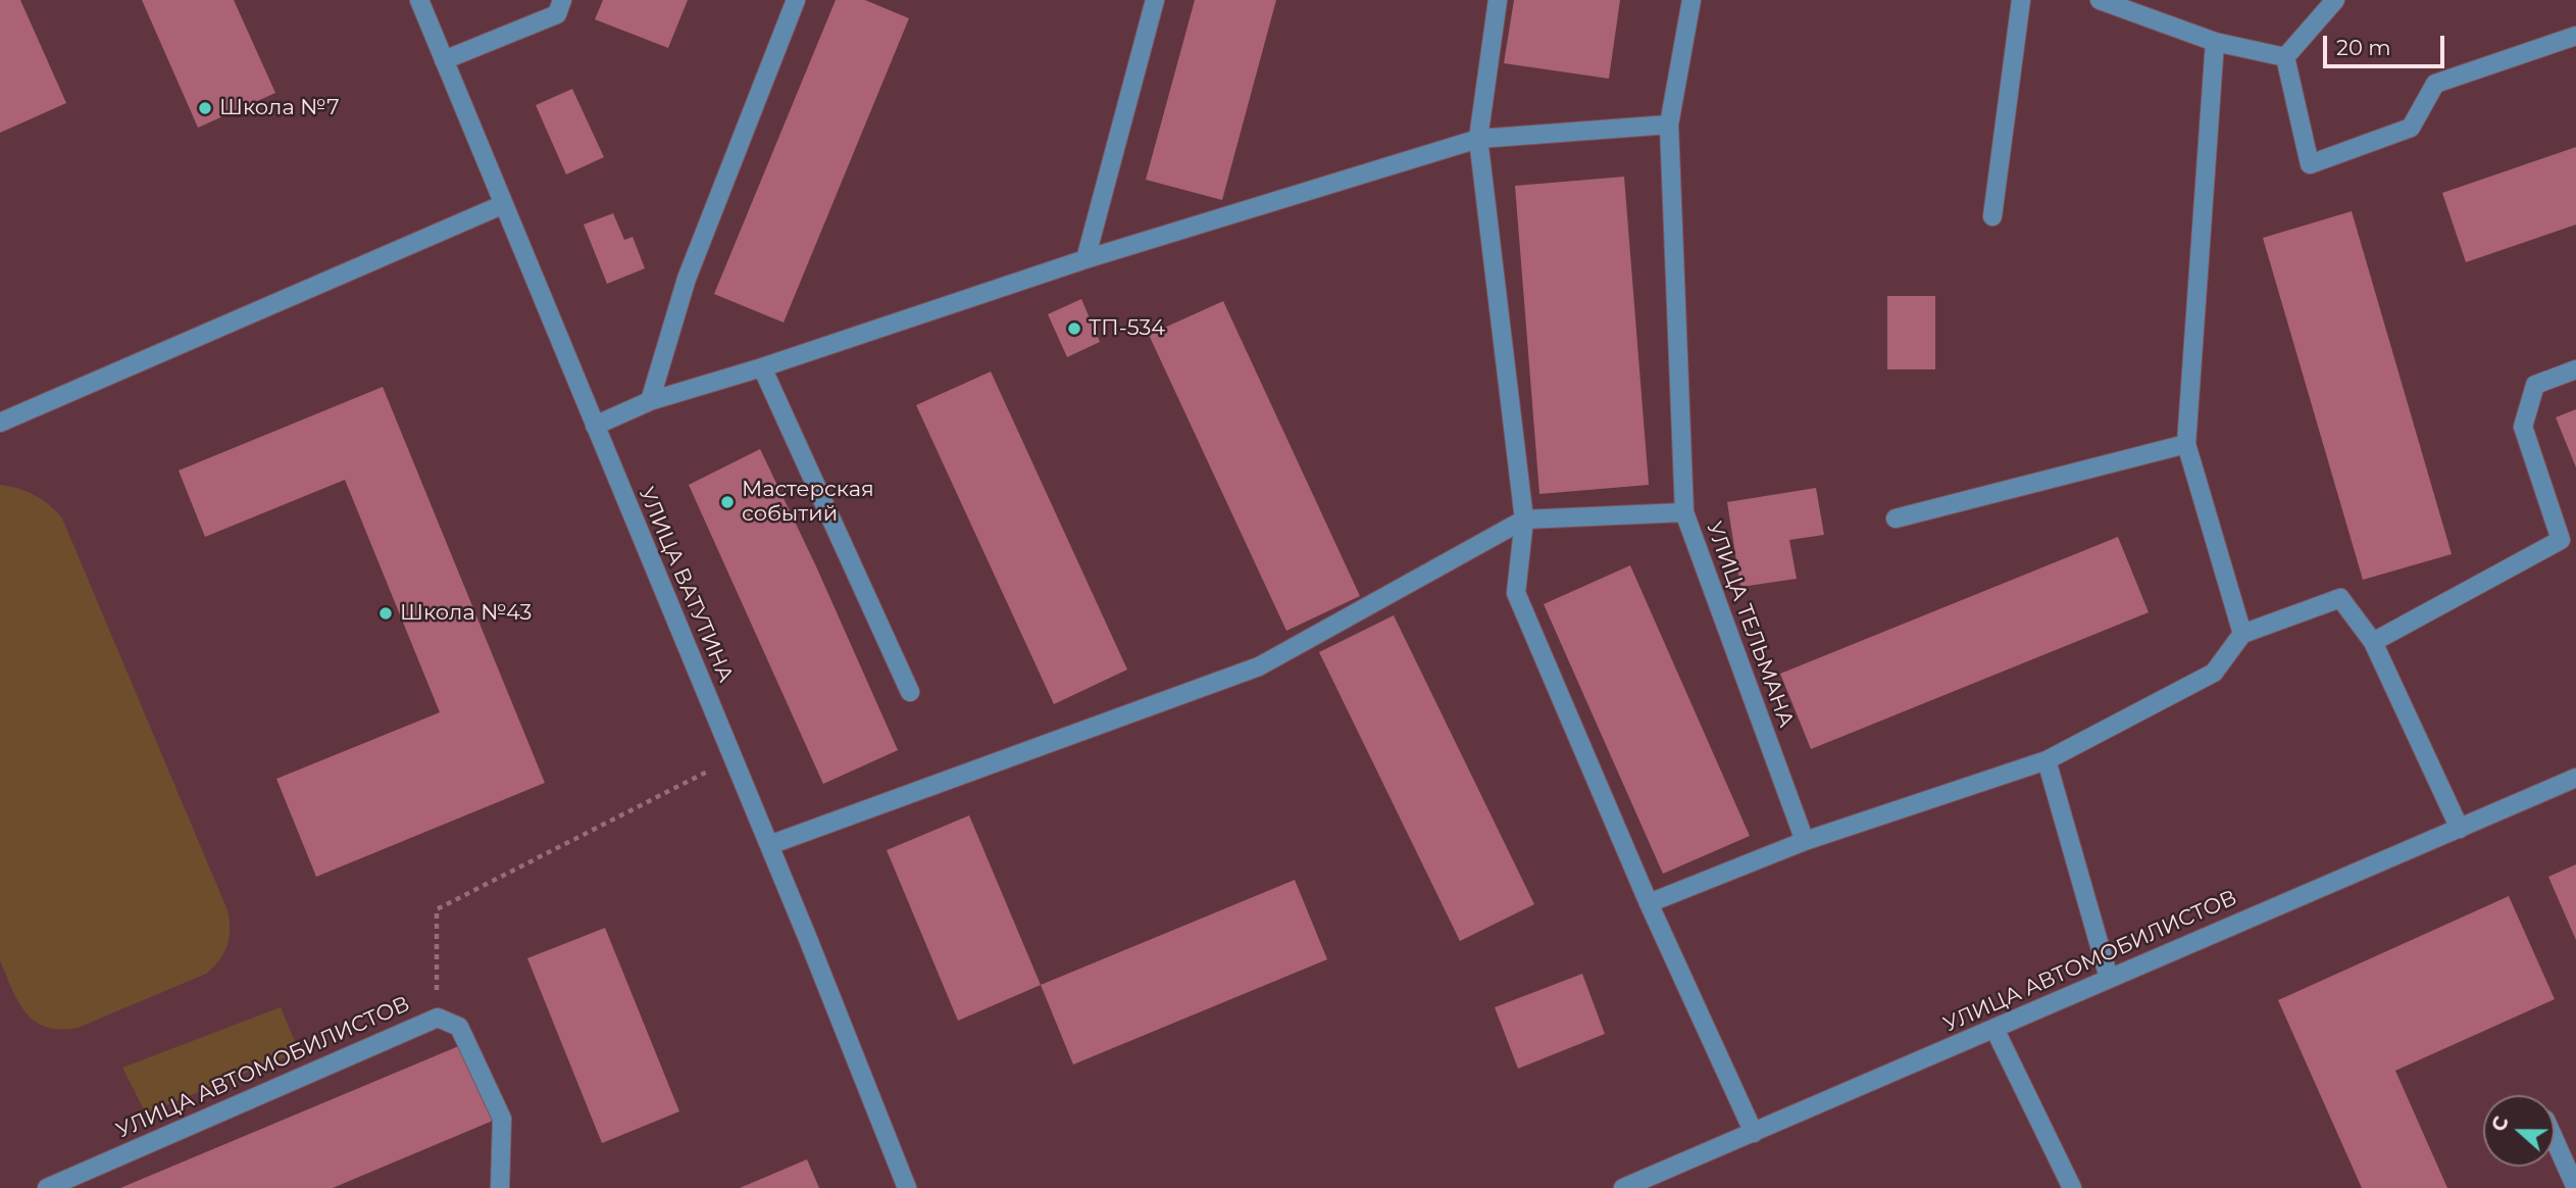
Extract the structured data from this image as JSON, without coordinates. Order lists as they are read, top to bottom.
{
  "streets": {
    "street": ["УЛИЦА ВАТУТИНА", "УЛИЦА ТЕЛЬМАНА", "УЛИЦА АВТОМОБИЛИСТОВ"]
  },
  "places": [
    "Школа №7",
    "ТП-534",
    "Мастерская событий",
    "Школа №43"
  ],
  "scale_bar": "20 m",
  "north": "left"
}
